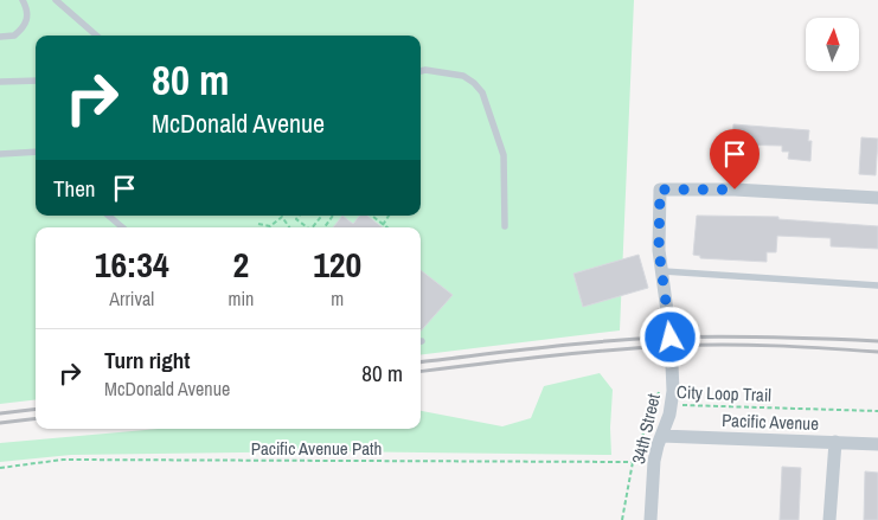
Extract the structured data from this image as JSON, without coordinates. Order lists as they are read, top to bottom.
{
  "streets": {
    "street": ["Pacific Avenue", "34th Street"],
    "path": ["City Loop Trail", "Pacific Avenue Path"]
  },
  "crossings": [
    ["City Loop Trail", "34th Street"],
    ["City Loop Trail", "Pacific Avenue Path"],
    ["Pacific Avenue", "34th Street"]
  ],
  "north": "top",
  "page": {
    "turn": ["80 m", "McDonald Avenue"],
    "then": "Then",
    "eta": [
      "16:34",
      "Arrival",
      "2",
      "min",
      "120",
      "m"
    ],
    "list": [
      {
        "name": "Turn right",
        "note": "McDonald Avenue",
        "value": "80 m"
      }
    ]
  }
}
